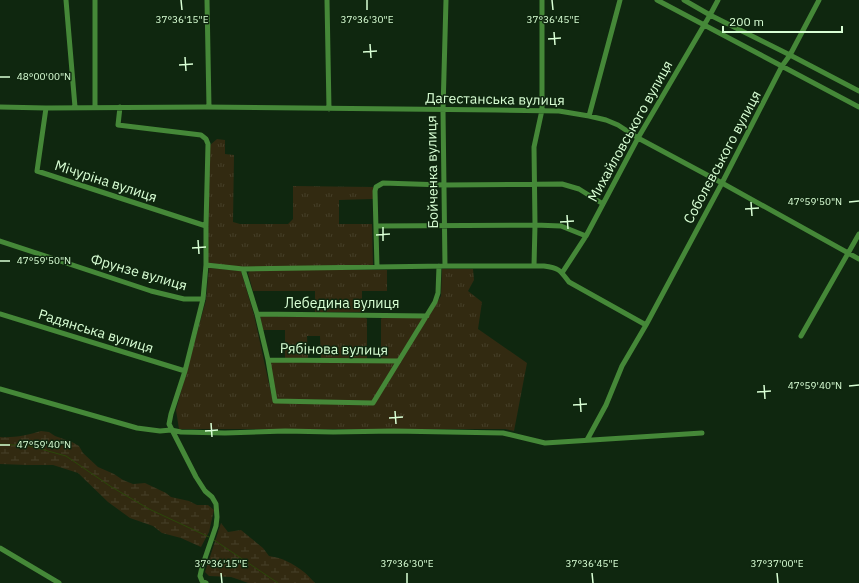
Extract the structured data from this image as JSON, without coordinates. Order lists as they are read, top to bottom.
{
  "streets": {
    "street": [
      "Дагестанська вулиця",
      "Михайловського вулиця",
      "Соболєвського вулиця",
      "Бойченка вулиця",
      "Мічуріна вулиця",
      "Фрунзе вулиця",
      "Лебедина вулиця",
      "Радянська вулиця",
      "Рябінова вулиця"
    ]
  },
  "crossings": [
    ["Дагестанська вулиця", "Михайловського вулиця"],
    ["Дагестанська вулиця", "Соболєвського вулиця"],
    ["Дагестанська вулиця", "Бойченка вулиця"],
    ["Дагестанська вулиця", "Мічуріна вулиця"],
    ["Бойченка вулиця", "Лебедина вулиця"],
    ["Бойченка вулиця", "Рябінова вулиця"]
  ],
  "scale_bar": "200 m",
  "coordinates": [
    "37°36'15\"E",
    "37°36'30\"E",
    "37°36'45\"E",
    "48°00'00\"N",
    "47°59'50\"N",
    "47°59'40\"N",
    "37°37'00\"E"
  ]
}
